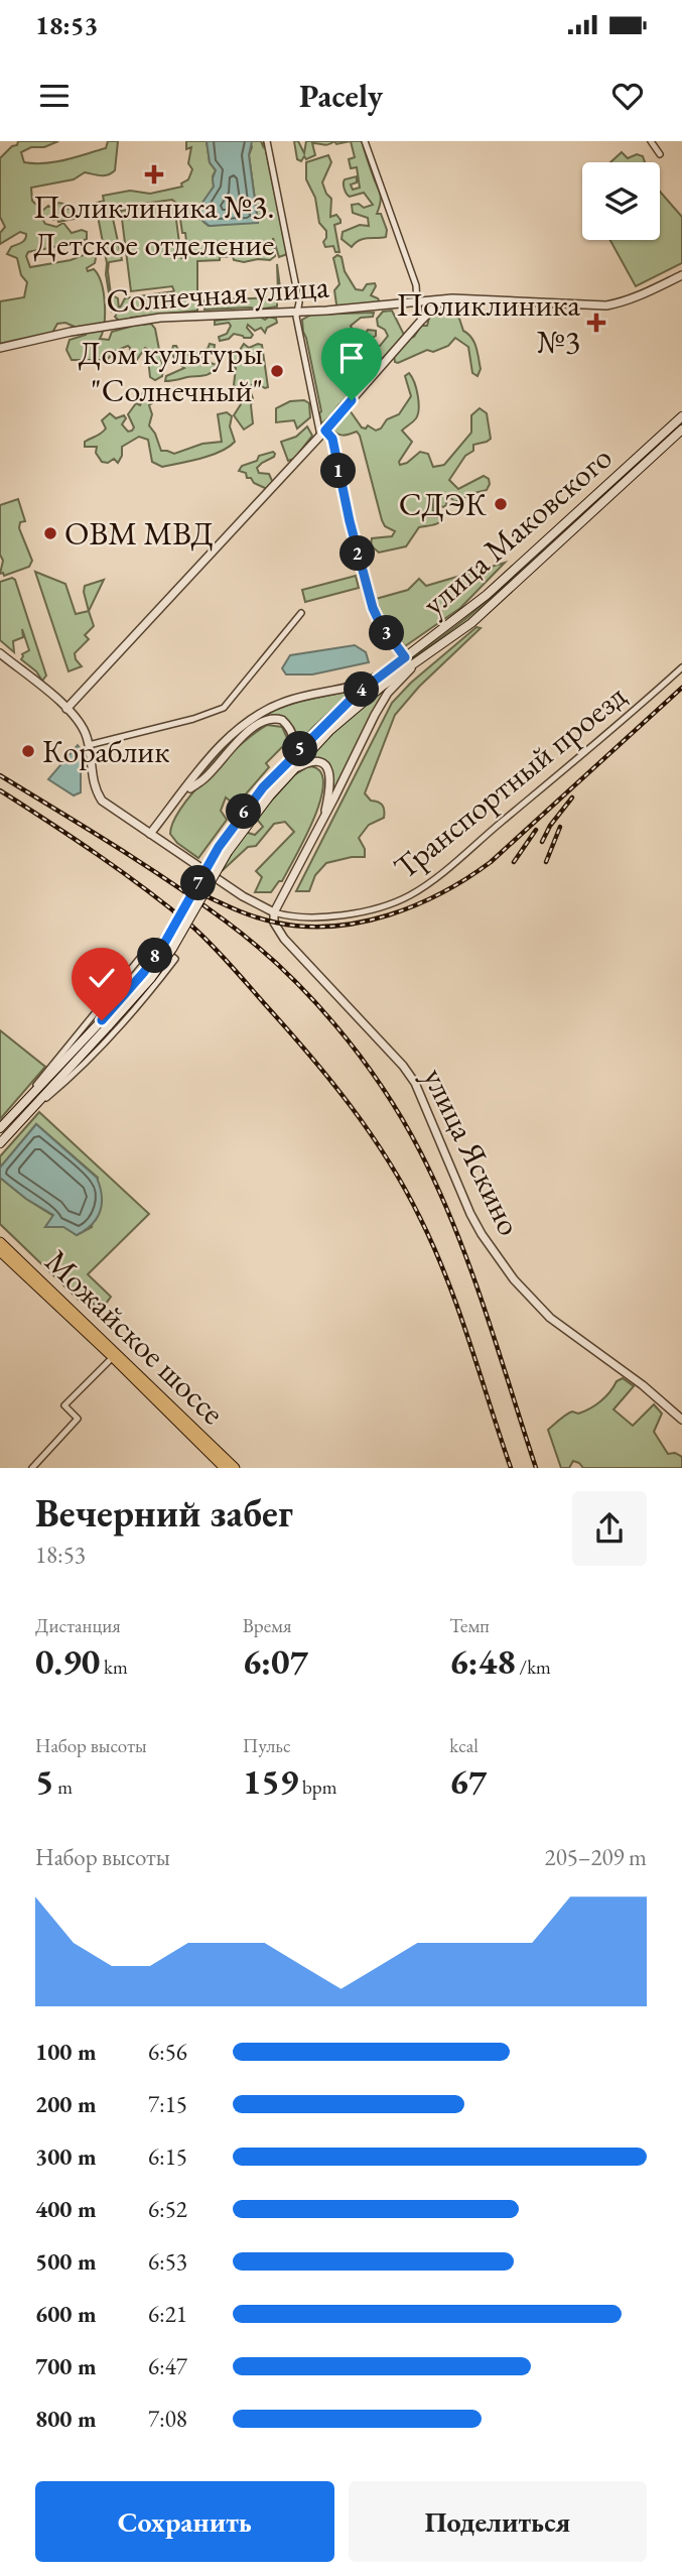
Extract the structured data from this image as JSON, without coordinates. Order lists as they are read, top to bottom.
{
  "streets": {
    "main road": ["улица Маковского", "Можайское шоссе"],
    "street": ["Солнечная улица", "Транспортный проезд", "улица Яскино"]
  },
  "crossings": [
    ["Транспортный проезд", "улица Яскино"]
  ],
  "places": {
    "health": ["Поликлиника №3. Детское отделение", "Поликлиника №3"],
    "other": [
      "Дом культуры \"Солнечный\"",
      "СДЭК",
      "ОВМ МВД",
      "Кораблик"
    ]
  },
  "page": {
    "status": "18:53",
    "header": "Pacely",
    "pins": [
      "1",
      "2",
      "3",
      "4",
      "5",
      "6",
      "7",
      "8"
    ],
    "heading": ["Вечерний забег", "18:53"],
    "stats": [
      ["Дистанция", "0.90 km"],
      ["Время", "6:07"],
      ["Темп", "6:48 /km"],
      ["Набор высоты", "5 m"],
      ["Пульс", "159 bpm"],
      ["kcal", "67"]
    ],
    "chart": ["Набор высоты", "205–209 m"],
    "list": [
      {
        "name": "100 m",
        "note": "6:56"
      },
      {
        "name": "200 m",
        "note": "7:15"
      },
      {
        "name": "300 m",
        "note": "6:15"
      },
      {
        "name": "400 m",
        "note": "6:52"
      },
      {
        "name": "500 m",
        "note": "6:53"
      },
      {
        "name": "600 m",
        "note": "6:21"
      },
      {
        "name": "700 m",
        "note": "6:47"
      },
      {
        "name": "800 m",
        "note": "7:08"
      }
    ],
    "buttons": ["Сохранить", "Поделиться"]
  }
}
